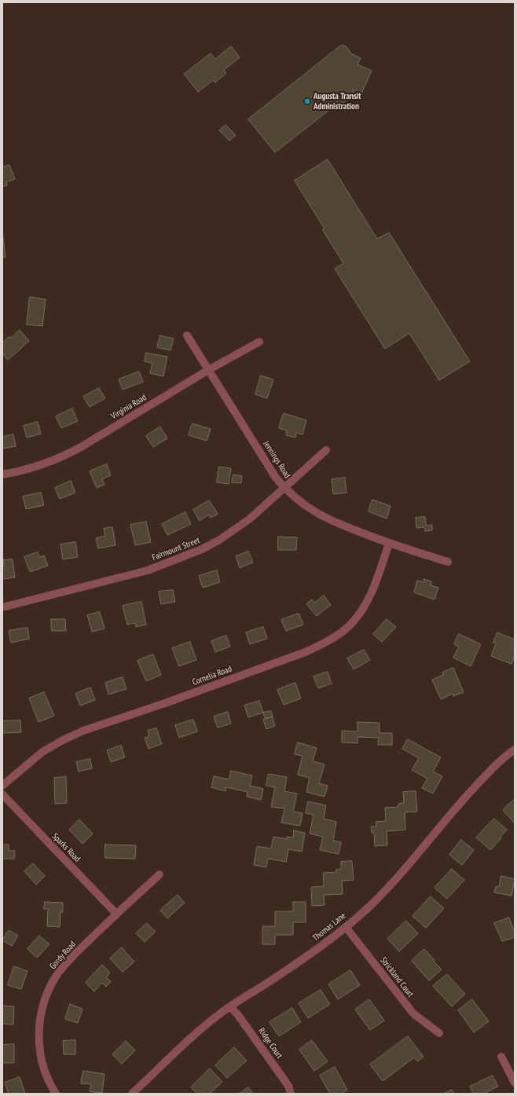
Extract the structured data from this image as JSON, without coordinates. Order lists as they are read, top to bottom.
{
  "streets": {
    "street": [
      "Virginia Road",
      "Jennings Road",
      "Fairmount Street",
      "Cornelia Road",
      "Sparks Road",
      "Thomas Lane",
      "Gordy Road",
      "Strickland Court",
      "Ridge Court"
    ]
  },
  "crossings": [
    ["Virginia Road", "Jennings Road"],
    ["Jennings Road", "Fairmount Street"],
    ["Jennings Road", "Cornelia Road"],
    ["Sparks Road", "Gordy Road"],
    ["Thomas Lane", "Strickland Court"],
    ["Thomas Lane", "Ridge Court"]
  ],
  "places": ["Augusta Transit Administration"]
}
